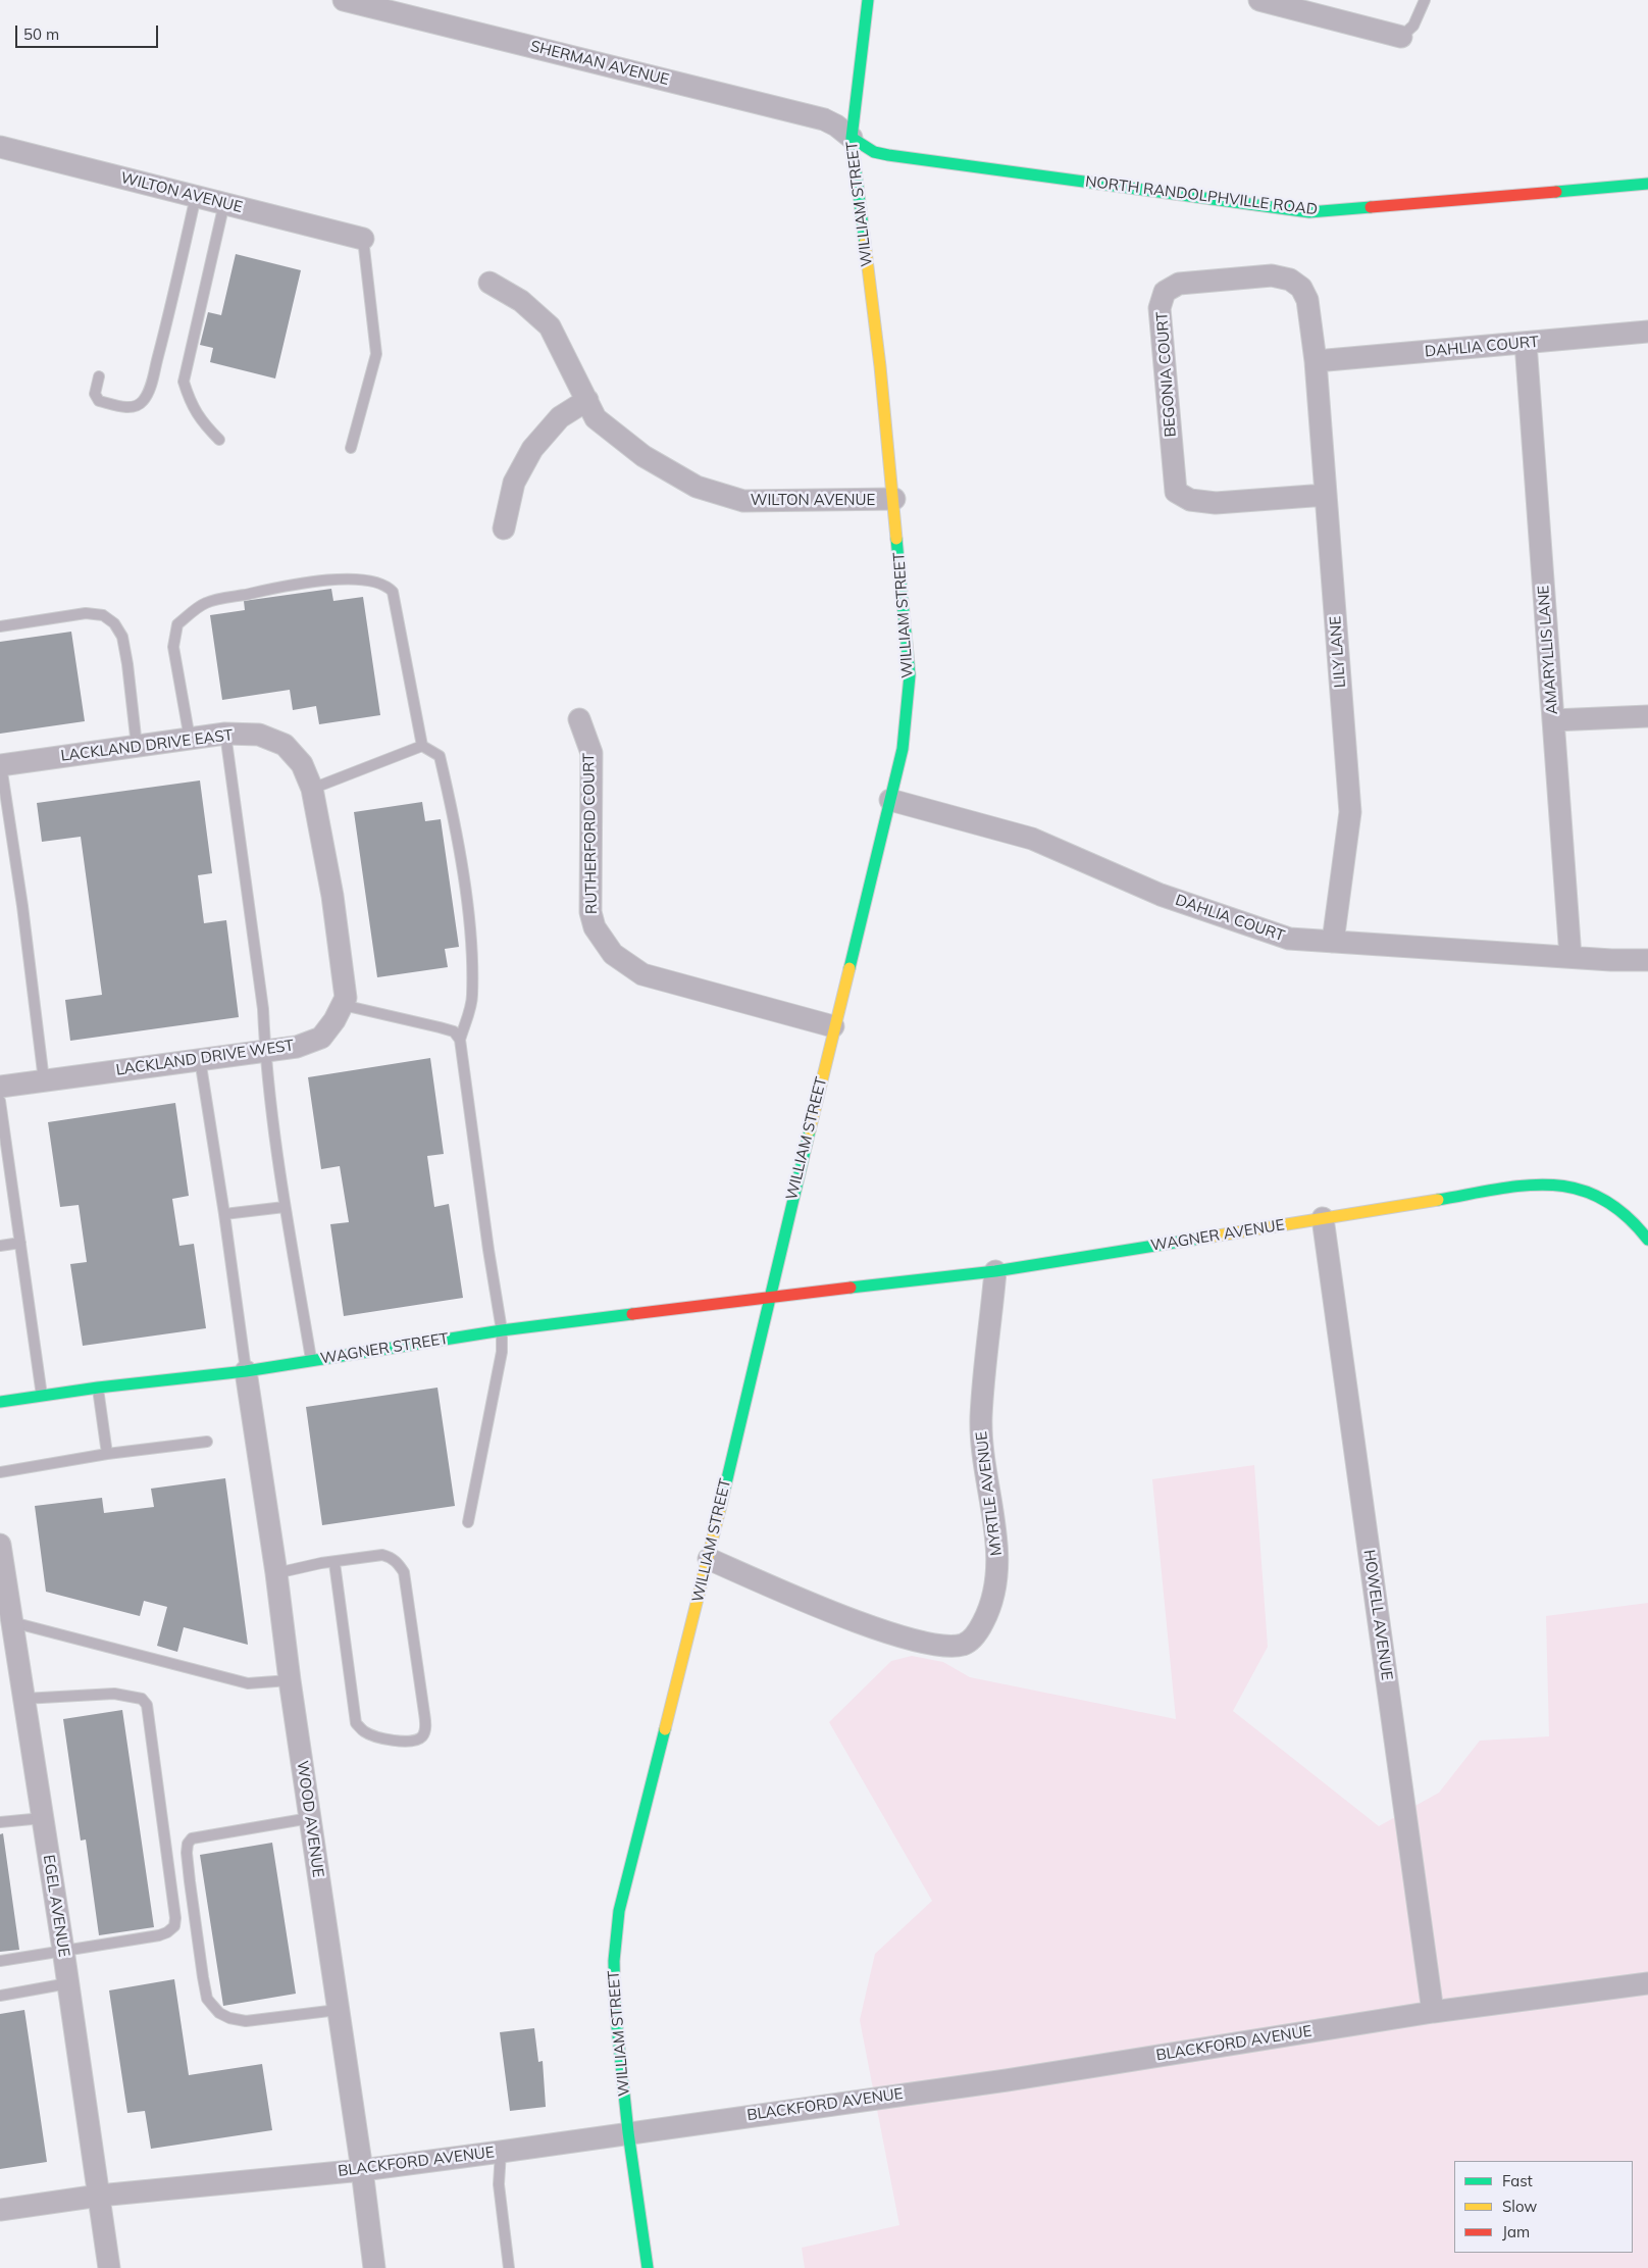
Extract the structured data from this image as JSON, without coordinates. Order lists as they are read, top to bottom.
{
  "streets": {
    "street": [
      "SHERMAN AVENUE",
      "WILTON AVENUE",
      "NORTH RANDOLPHVILLE ROAD",
      "WILLIAM STREET",
      "DAHLIA COURT",
      "BEGONIA COURT",
      "AMARYLLIS LANE",
      "LILY LANE",
      "LACKLAND DRIVE EAST",
      "RUTHERFORD COURT",
      "LACKLAND DRIVE WEST",
      "WAGNER AVENUE",
      "WAGNER STREET",
      "MYRTLE AVENUE",
      "HOWELL AVENUE",
      "WOOD AVENUE",
      "EGEL AVENUE",
      "BLACKFORD AVENUE"
    ]
  },
  "crossings": [
    ["SHERMAN AVENUE", "NORTH RANDOLPHVILLE ROAD"],
    ["SHERMAN AVENUE", "WILLIAM STREET"],
    ["WILTON AVENUE", "WILLIAM STREET"],
    ["NORTH RANDOLPHVILLE ROAD", "WILLIAM STREET"],
    ["WILLIAM STREET", "DAHLIA COURT"],
    ["WILLIAM STREET", "RUTHERFORD COURT"],
    ["WILLIAM STREET", "WAGNER AVENUE"],
    ["WILLIAM STREET", "WAGNER STREET"],
    ["WILLIAM STREET", "MYRTLE AVENUE"],
    ["WILLIAM STREET", "BLACKFORD AVENUE"],
    ["DAHLIA COURT", "BEGONIA COURT"],
    ["DAHLIA COURT", "AMARYLLIS LANE"],
    ["DAHLIA COURT", "LILY LANE"],
    ["BEGONIA COURT", "LILY LANE"],
    ["LACKLAND DRIVE EAST", "LACKLAND DRIVE WEST"],
    ["WAGNER AVENUE", "WAGNER STREET"],
    ["WAGNER AVENUE", "MYRTLE AVENUE"],
    ["WAGNER AVENUE", "HOWELL AVENUE"],
    ["WAGNER STREET", "WOOD AVENUE"],
    ["HOWELL AVENUE", "BLACKFORD AVENUE"],
    ["WOOD AVENUE", "BLACKFORD AVENUE"],
    ["EGEL AVENUE", "BLACKFORD AVENUE"]
  ],
  "legend": ["Fast", "Slow", "Jam"],
  "scale_bar": "50 m"
}
